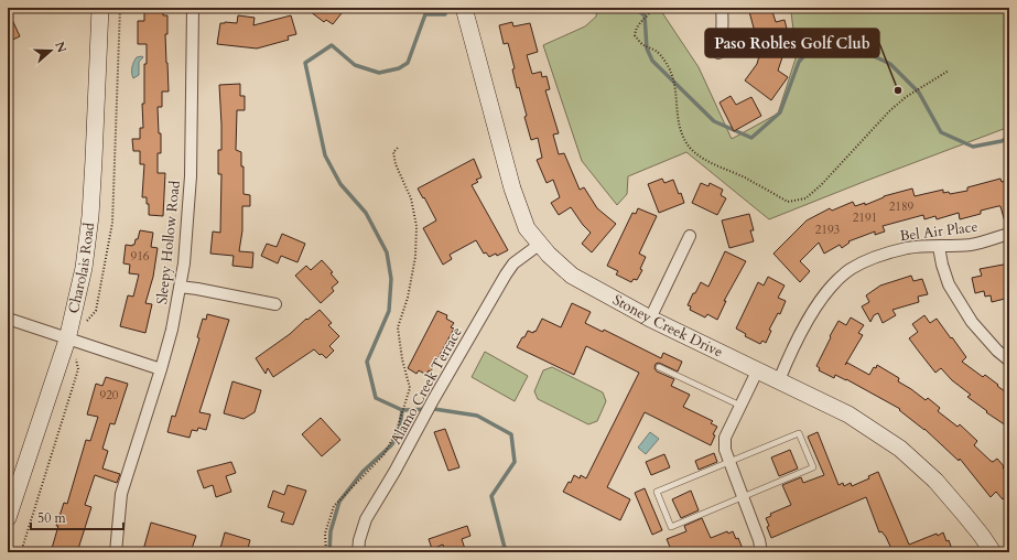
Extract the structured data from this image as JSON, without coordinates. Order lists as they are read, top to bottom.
{
  "streets": {
    "street": [
      "Bel Air Place",
      "Sleepy Hollow Road",
      "Charolais Road",
      "Stoney Creek Drive",
      "Alamo Creek Terrace"
    ]
  },
  "crossings": [
    ["Bel Air Place", "Stoney Creek Drive"],
    ["Stoney Creek Drive", "Alamo Creek Terrace"]
  ],
  "places": ["Paso Robles Golf Club"],
  "house_numbers": [
    "2189",
    "2191",
    "2193",
    "916",
    "920"
  ],
  "scale_bar": "50 m",
  "north": "right"
}
